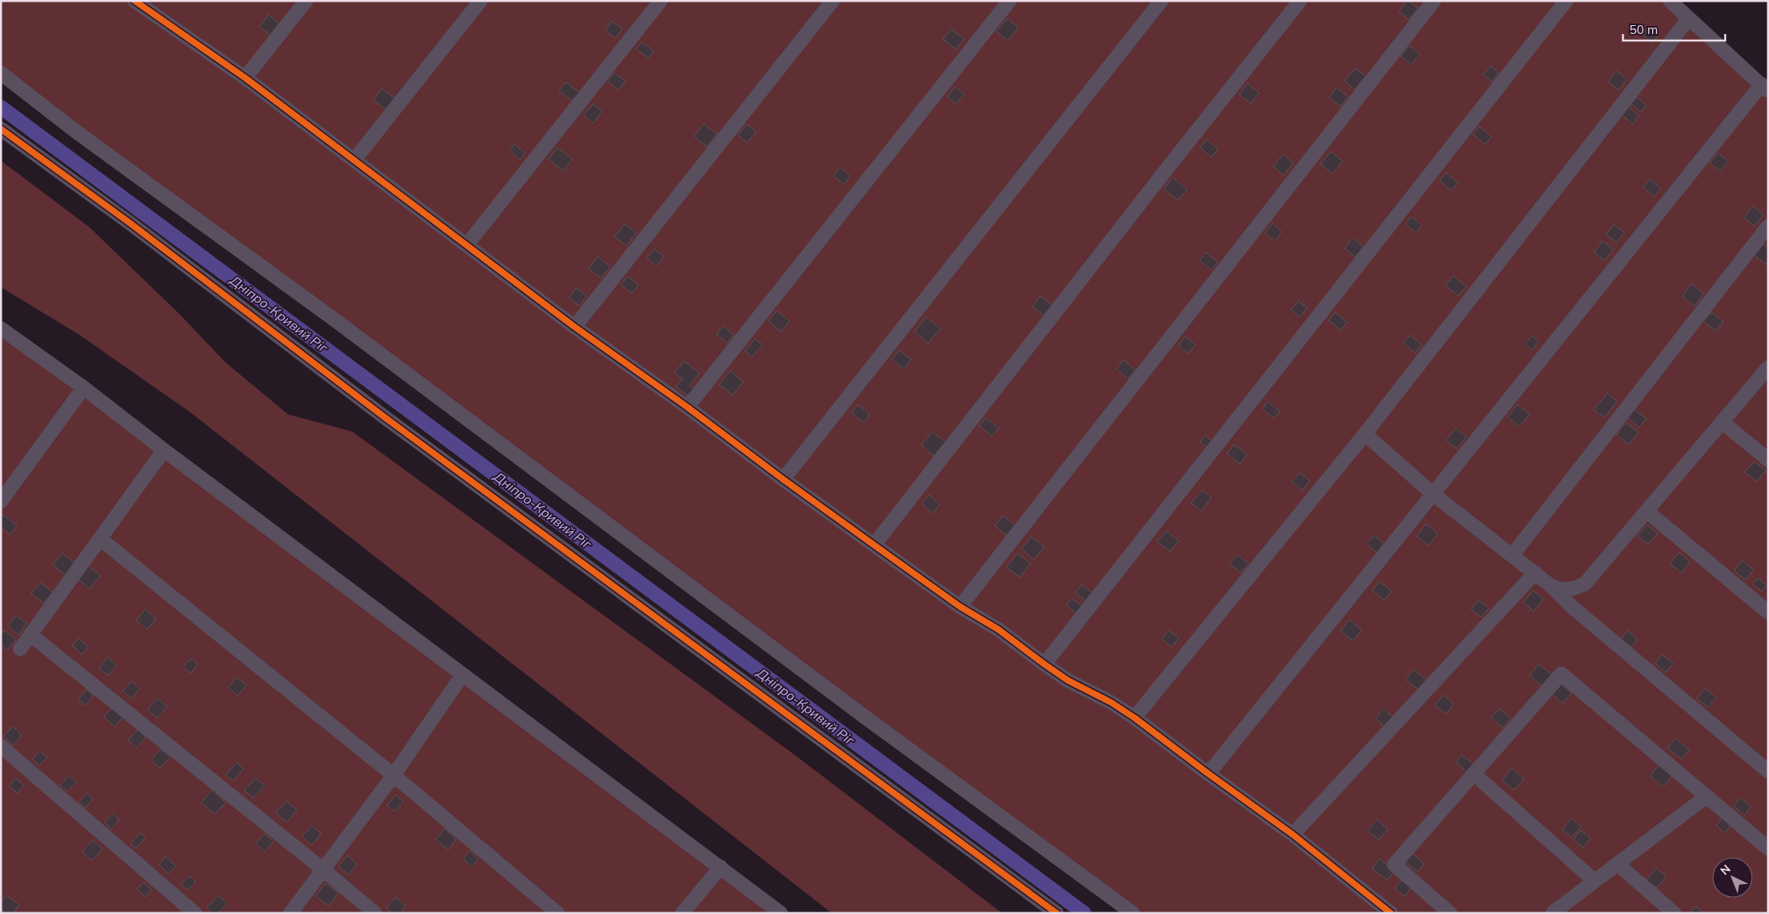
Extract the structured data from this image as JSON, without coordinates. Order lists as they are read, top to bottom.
{
  "water": ["Дніпро-Кривий Ріг"],
  "scale_bar": "50 m",
  "north": "top left"
}
